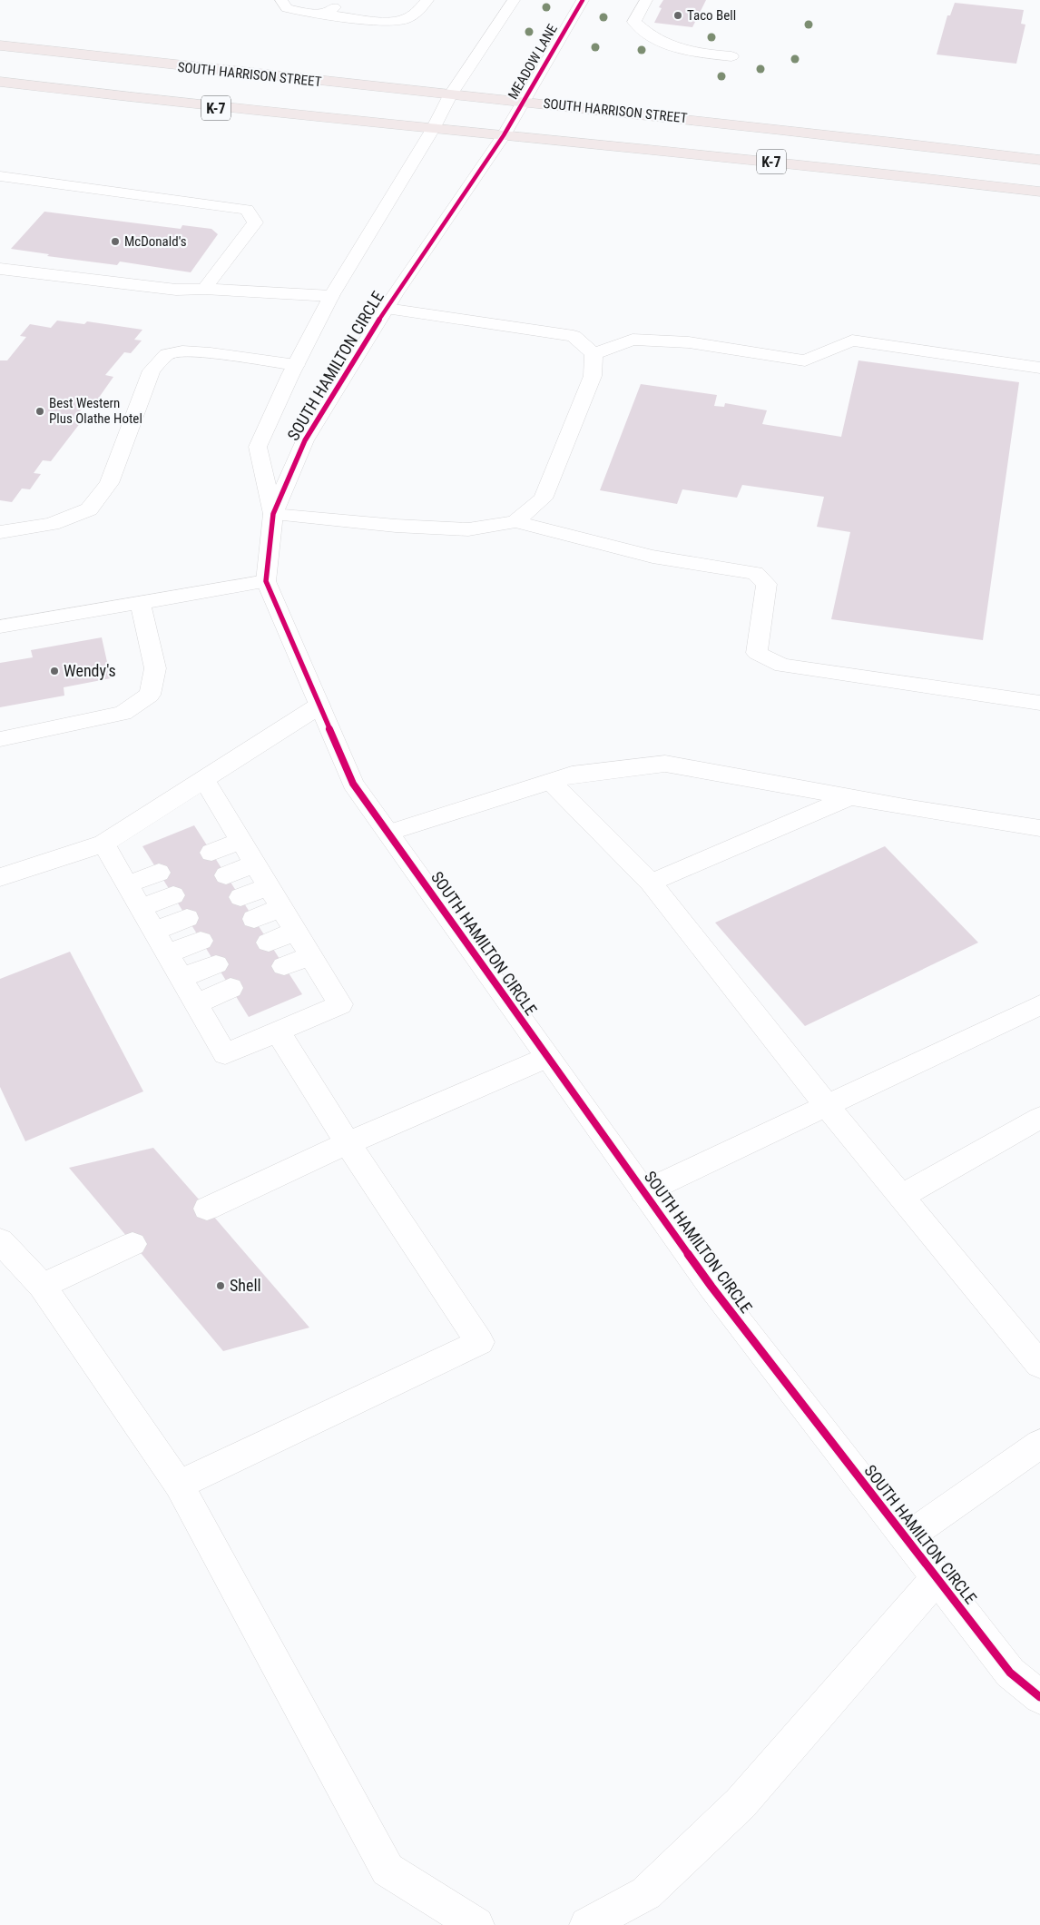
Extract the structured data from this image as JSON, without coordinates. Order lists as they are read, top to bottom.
{
  "streets": {
    "highway": ["SOUTH HARRISON STREET", "K-7"],
    "street": ["MEADOW LANE", "SOUTH HAMILTON CIRCLE"]
  },
  "crossings": [
    ["MEADOW LANE", "SOUTH HARRISON STREET"],
    ["MEADOW LANE", "K-7"],
    ["MEADOW LANE", "SOUTH HAMILTON CIRCLE"],
    ["SOUTH HARRISON STREET", "SOUTH HAMILTON CIRCLE"],
    ["K-7", "SOUTH HAMILTON CIRCLE"]
  ],
  "places": [
    "Taco Bell",
    "McDonald's",
    "Best Western Plus Olathe Hotel",
    "Wendy's",
    "Shell"
  ]
}
